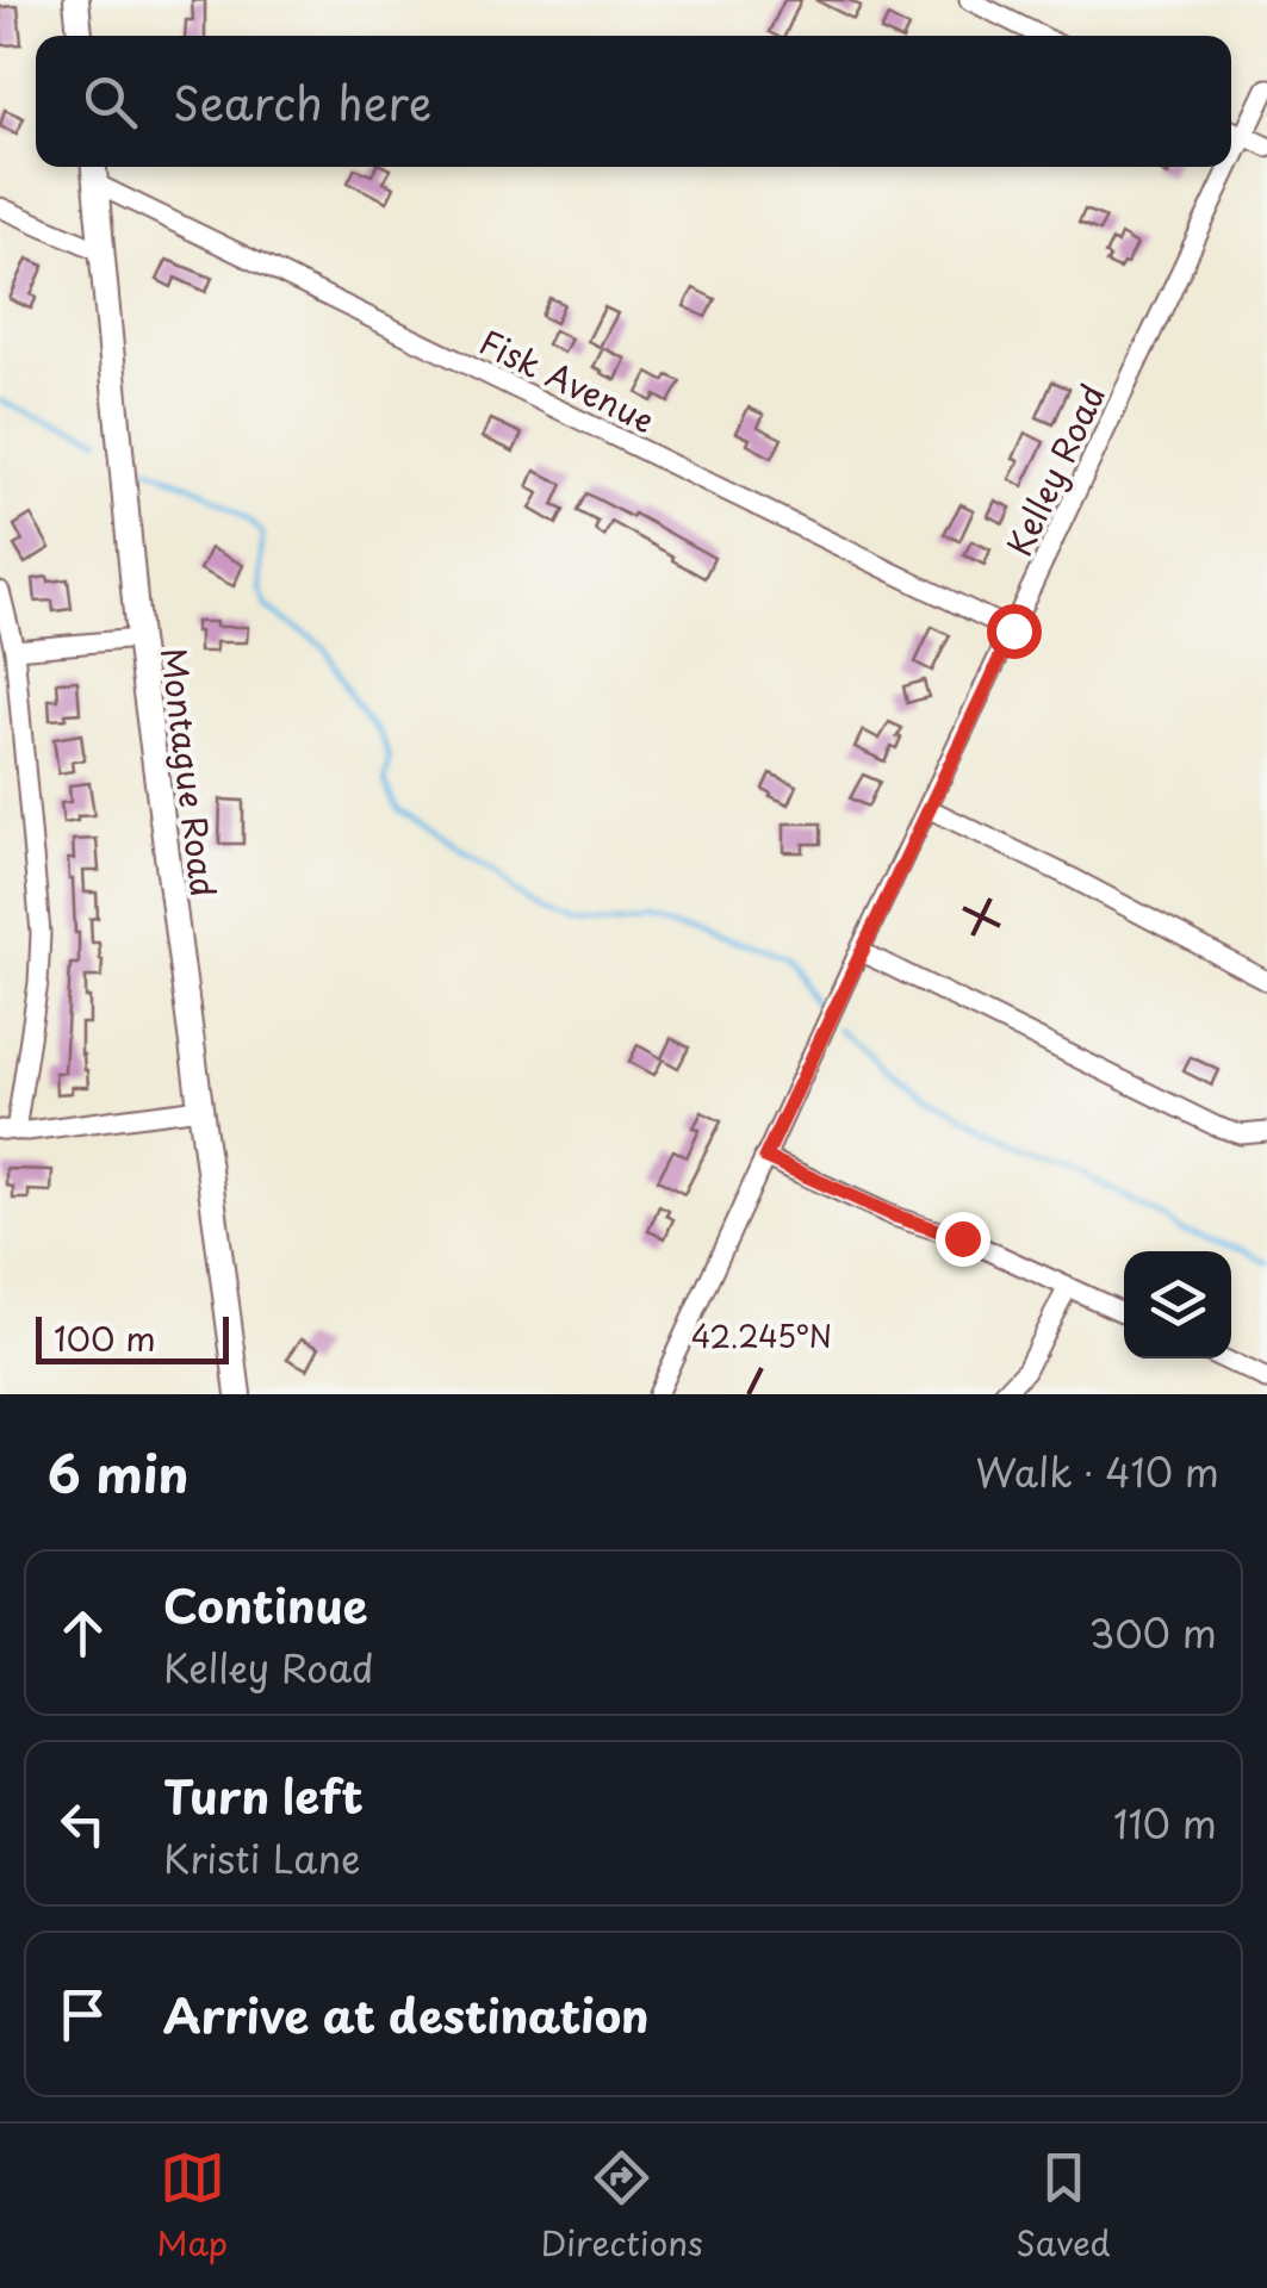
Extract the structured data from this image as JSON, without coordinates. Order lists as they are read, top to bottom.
{
  "streets": {
    "main road": ["Montague Road"],
    "street": ["Fisk Avenue", "Kelley Road"]
  },
  "crossings": [
    ["Fisk Avenue", "Kelley Road"],
    ["Fisk Avenue", "Montague Road"]
  ],
  "scale_bar": "100 m",
  "page": {
    "search": "Search here",
    "scale": "100 m",
    "heading": ["6 min", "Walk · 410 m"],
    "list": [
      ["Continue", "Kelley Road", "300 m"],
      ["Turn left", "Kristi Lane", "110 m"],
      "Arrive at destination"
    ],
    "nav": ["Map", "Directions", "Saved"]
  },
  "coordinates": ["42.245°N"]
}
